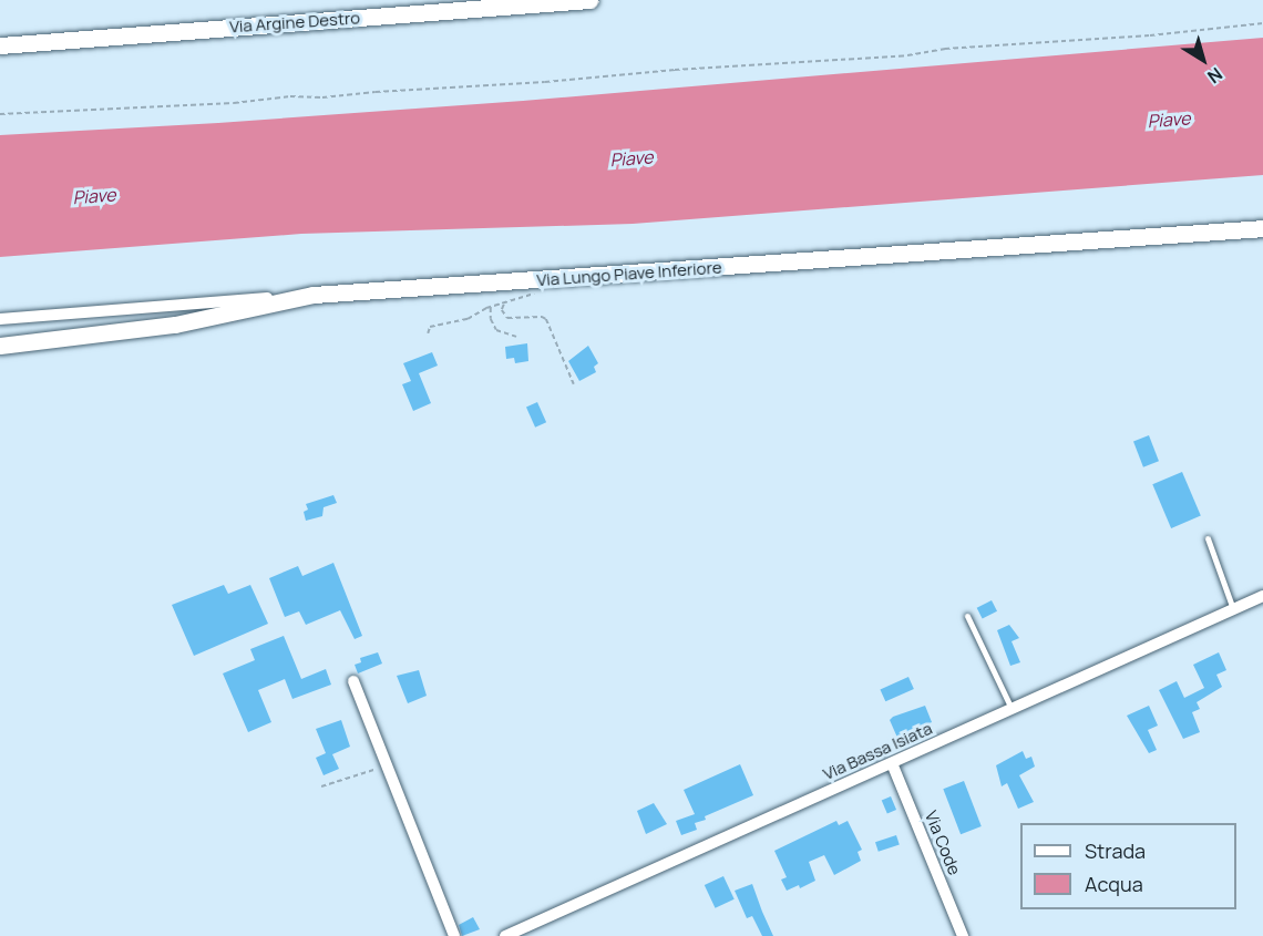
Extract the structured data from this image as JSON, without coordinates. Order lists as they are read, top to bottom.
{
  "streets": {
    "main road": ["Via Argine Destro", "Via Lungo Piave Inferiore"],
    "street": ["Via Bassa Isiata", "Via Code"]
  },
  "crossings": [
    ["Via Bassa Isiata", "Via Code"]
  ],
  "water": ["Piave"],
  "legend": ["Strada", "Acqua"],
  "north": "bottom right"
}
